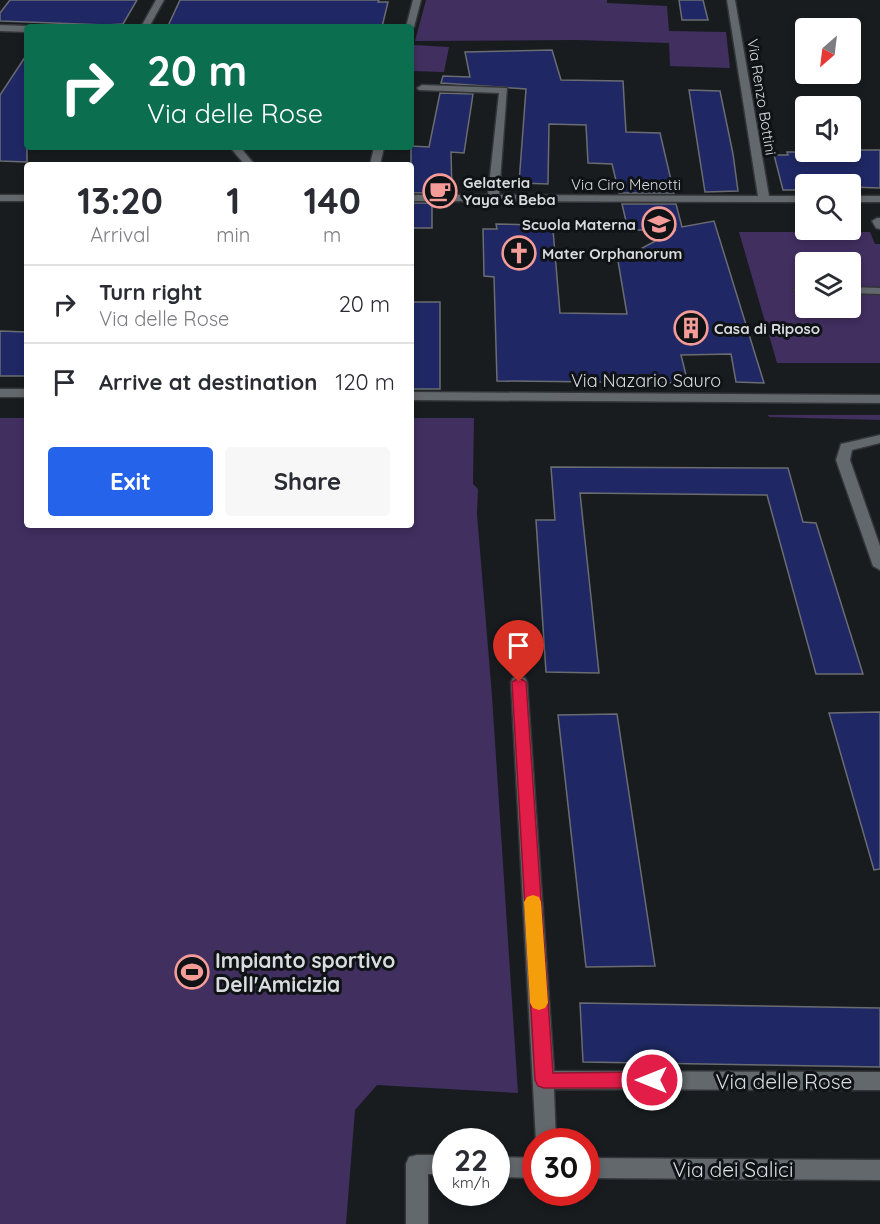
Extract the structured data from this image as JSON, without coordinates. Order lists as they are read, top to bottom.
{
  "streets": {
    "street": [
      "Via Renzo Bottini",
      "Via Ciro Menotti",
      "Via Nazario Sauro",
      "Via delle Rose",
      "Via dei Salici"
    ]
  },
  "crossings": [
    ["Via Renzo Bottini", "Via Ciro Menotti"]
  ],
  "places": {
    "cafe": ["Gelateria Yaya & Beba"],
    "school or university": ["Scuola Materna"],
    "church": ["Mater Orphanorum"],
    "building": ["Casa di Riposo"],
    "sports": ["Impianto sportivo Dell'Amicizia"]
  },
  "north": "bottom left",
  "page": {
    "turn": ["20 m", "Via delle Rose"],
    "eta": [
      "13:20",
      "Arrival",
      "1",
      "min",
      "140",
      "m"
    ],
    "list": [
      {
        "name": "Turn right",
        "note": "Via delle Rose",
        "value": "20 m"
      },
      {
        "name": "Arrive at destination",
        "value": "120 m"
      }
    ],
    "buttons": ["Exit", "Share"],
    "speed": "22 km/h",
    "limit": "30"
  }
}
